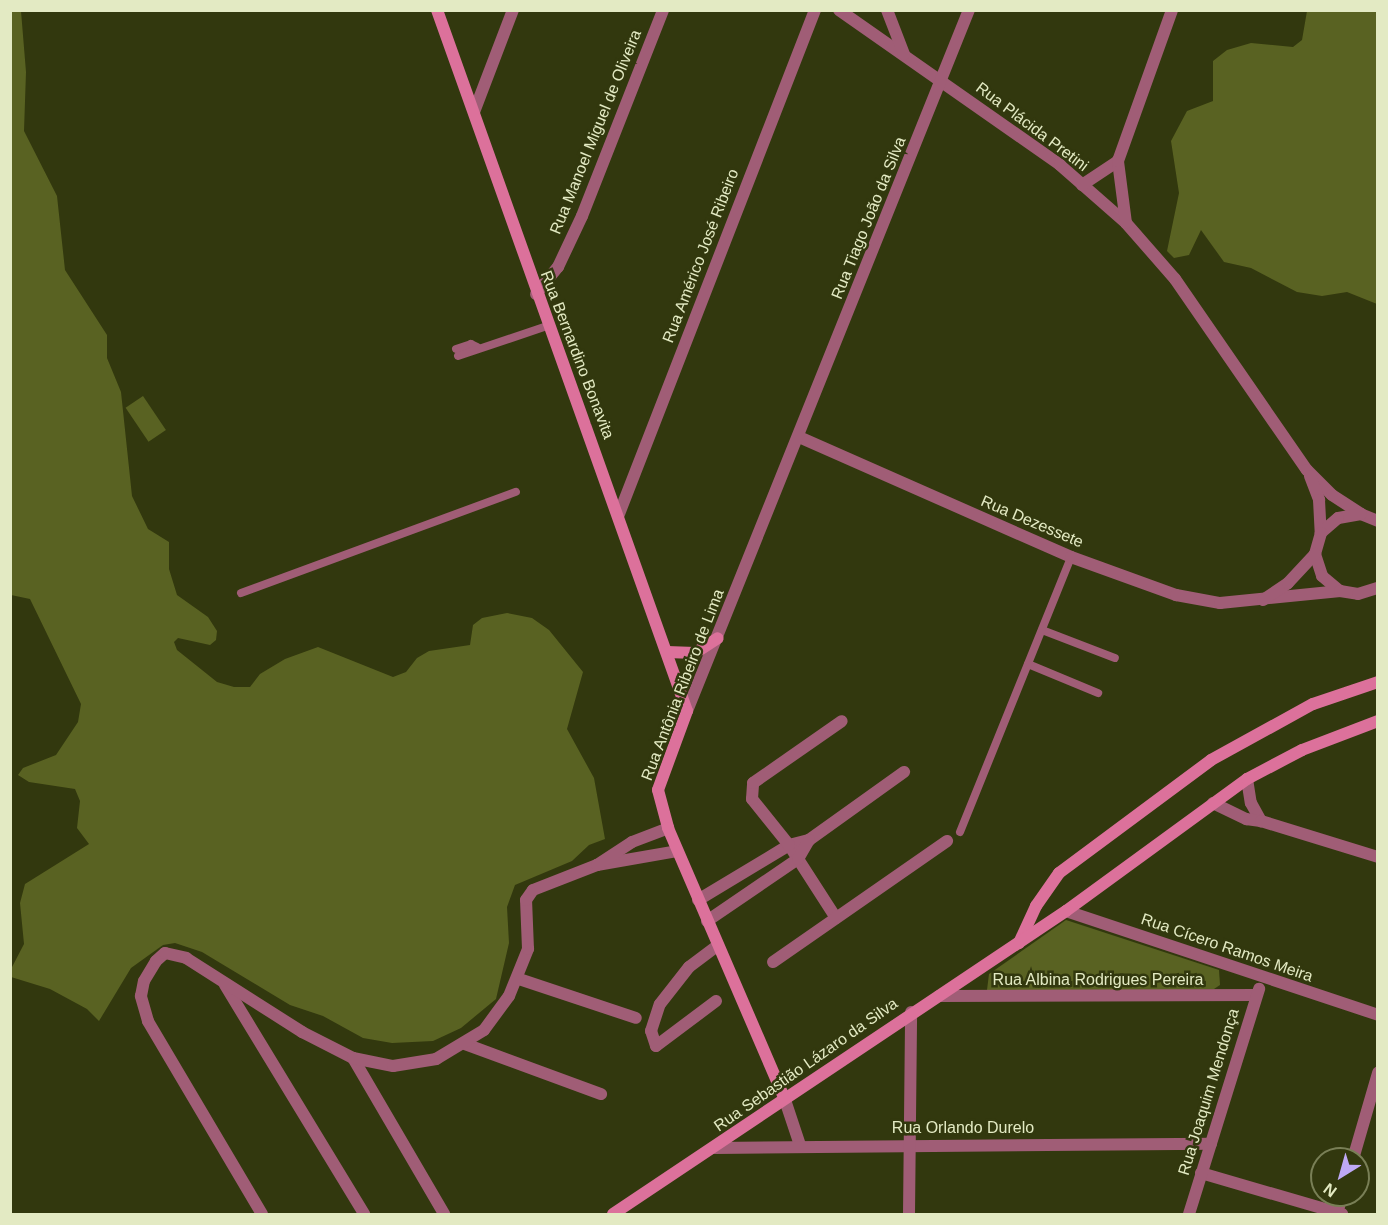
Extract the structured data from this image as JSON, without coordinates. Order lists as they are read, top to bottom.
{
  "streets": {
    "street": [
      "Rua Plácida Pretini",
      "Rua Manoel Miguel de Oliveira",
      "Rua Tiago João da Silva",
      "Rua Américo José Ribeiro",
      "Rua Bernardino Bonavita",
      "Rua Dezessete",
      "Rua Antônia Ribeiro de Lima",
      "Rua Cícero Ramos Meira",
      "Rua Albina Rodrigues Pereira",
      "Rua Sebastião Lázaro da Silva",
      "Rua Joaquim Mendonça",
      "Rua Orlando Durelo"
    ]
  },
  "crossings": [
    ["Rua Plácida Pretini", "Rua Tiago João da Silva"],
    ["Rua Manoel Miguel de Oliveira", "Rua Bernardino Bonavita"],
    ["Rua Tiago João da Silva", "Rua Dezessete"],
    ["Rua Tiago João da Silva", "Rua Antônia Ribeiro de Lima"],
    ["Rua Américo José Ribeiro", "Rua Bernardino Bonavita"],
    ["Rua Bernardino Bonavita", "Rua Antônia Ribeiro de Lima"],
    ["Rua Dezessete", "Rua Antônia Ribeiro de Lima"],
    ["Rua Antônia Ribeiro de Lima", "Rua Sebastião Lázaro da Silva"],
    ["Rua Antônia Ribeiro de Lima", "Rua Orlando Durelo"],
    ["Rua Cícero Ramos Meira", "Rua Sebastião Lázaro da Silva"],
    ["Rua Cícero Ramos Meira", "Rua Joaquim Mendonça"],
    ["Rua Albina Rodrigues Pereira", "Rua Sebastião Lázaro da Silva"],
    ["Rua Albina Rodrigues Pereira", "Rua Joaquim Mendonça"],
    ["Rua Sebastião Lázaro da Silva", "Rua Orlando Durelo"],
    ["Rua Joaquim Mendonça", "Rua Orlando Durelo"]
  ],
  "north": "bottom left"
}
